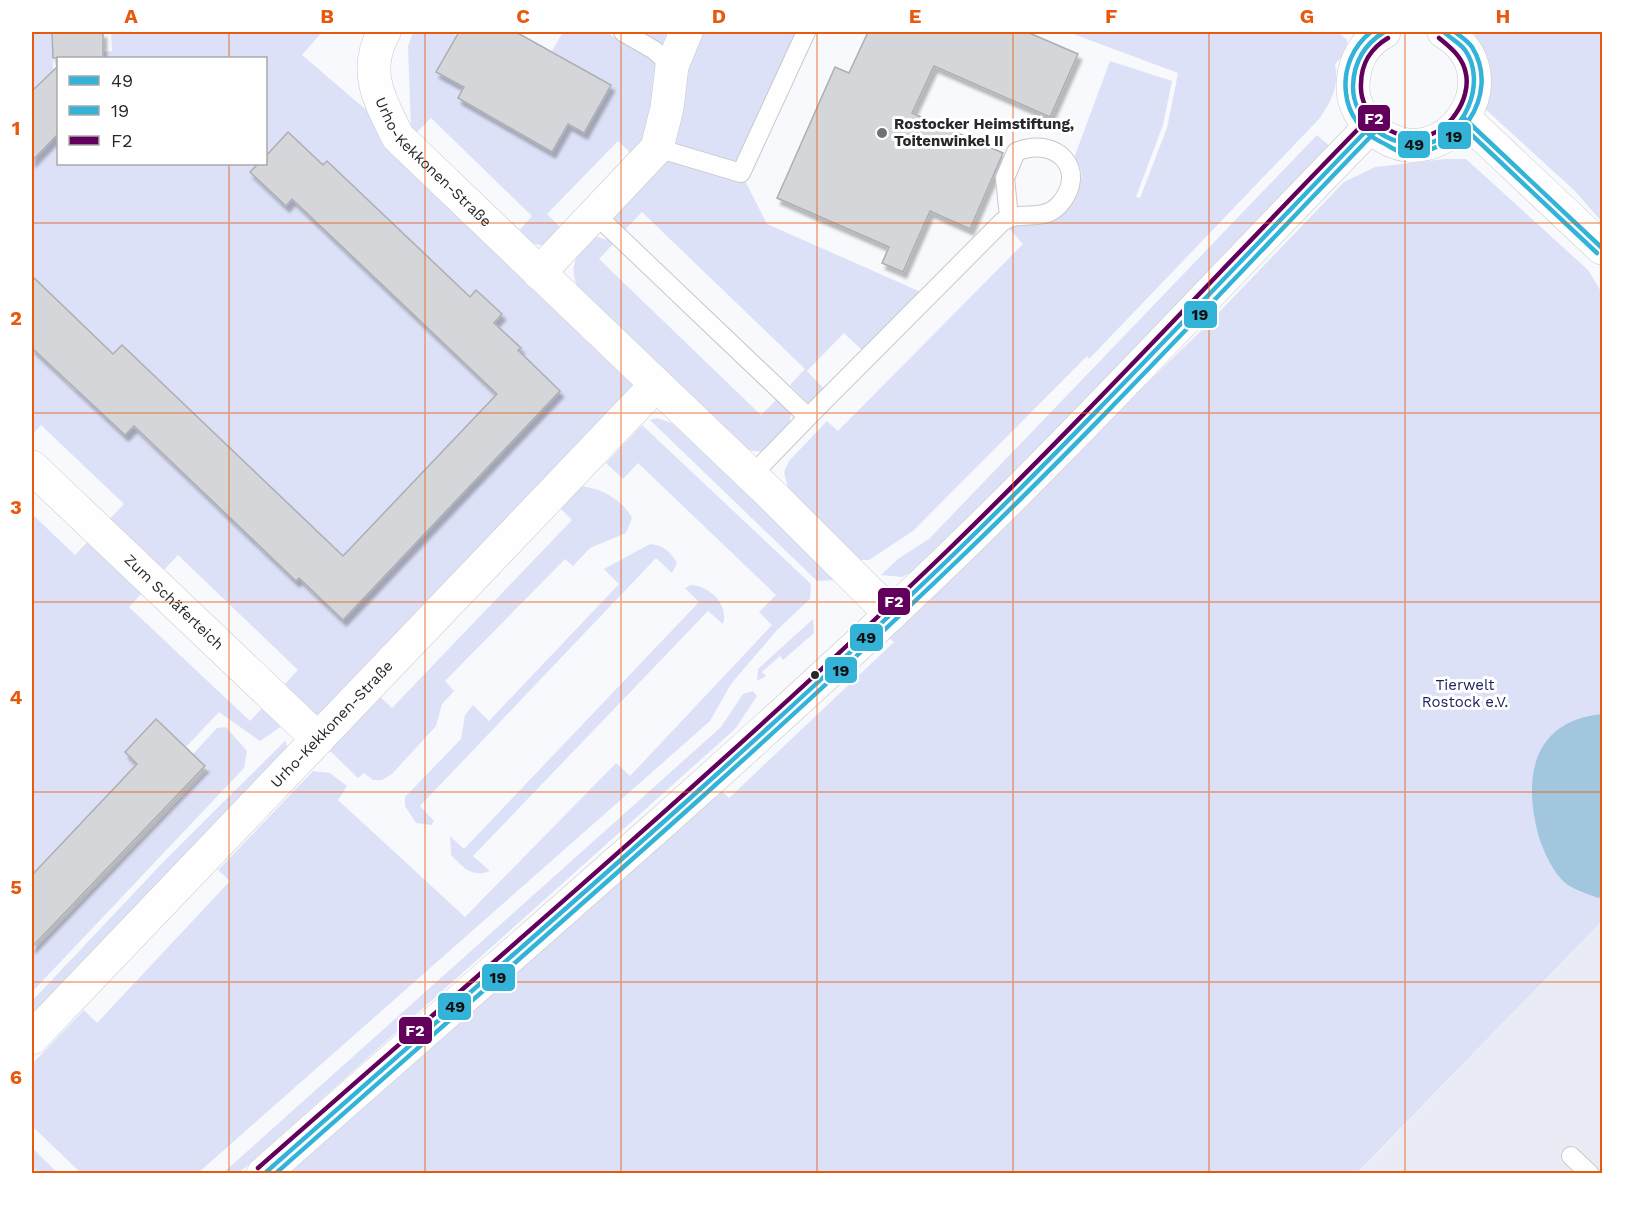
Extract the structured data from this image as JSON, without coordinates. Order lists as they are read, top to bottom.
{
  "streets": {
    "street": ["Urho-Kekkonen-Straße", "Zum Schäferteich"]
  },
  "crossings": [
    ["Urho-Kekkonen-Straße", "Zum Schäferteich"]
  ],
  "parks": ["Tierwelt Rostock e.V."],
  "places": ["Rostocker Heimstiftung, Toitenwinkel II"],
  "lines": ["transit line 49", "transit line 19", "transit line F2"],
  "legend": ["49", "19", "F2"],
  "grid": {
    "columns": [
      "A",
      "B",
      "C",
      "D",
      "E",
      "F",
      "G",
      "H"
    ],
    "rows": [
      "1",
      "2",
      "3",
      "4",
      "5",
      "6"
    ]
  }
}
